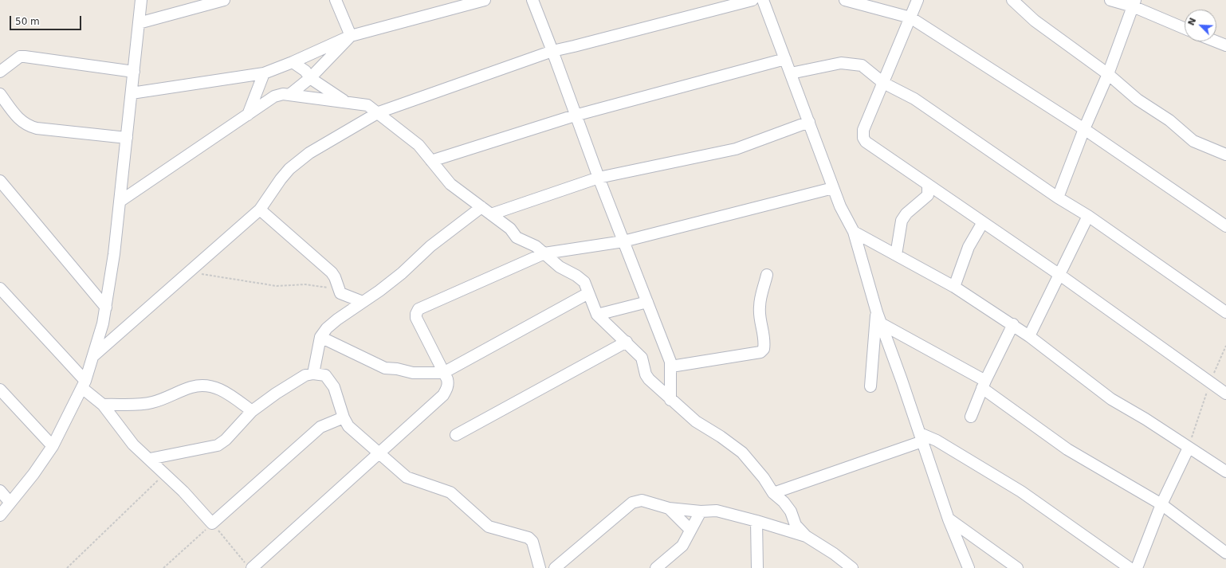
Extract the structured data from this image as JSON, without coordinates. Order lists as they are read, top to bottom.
{
  "scale_bar": "50 m",
  "north": "top left"
}
